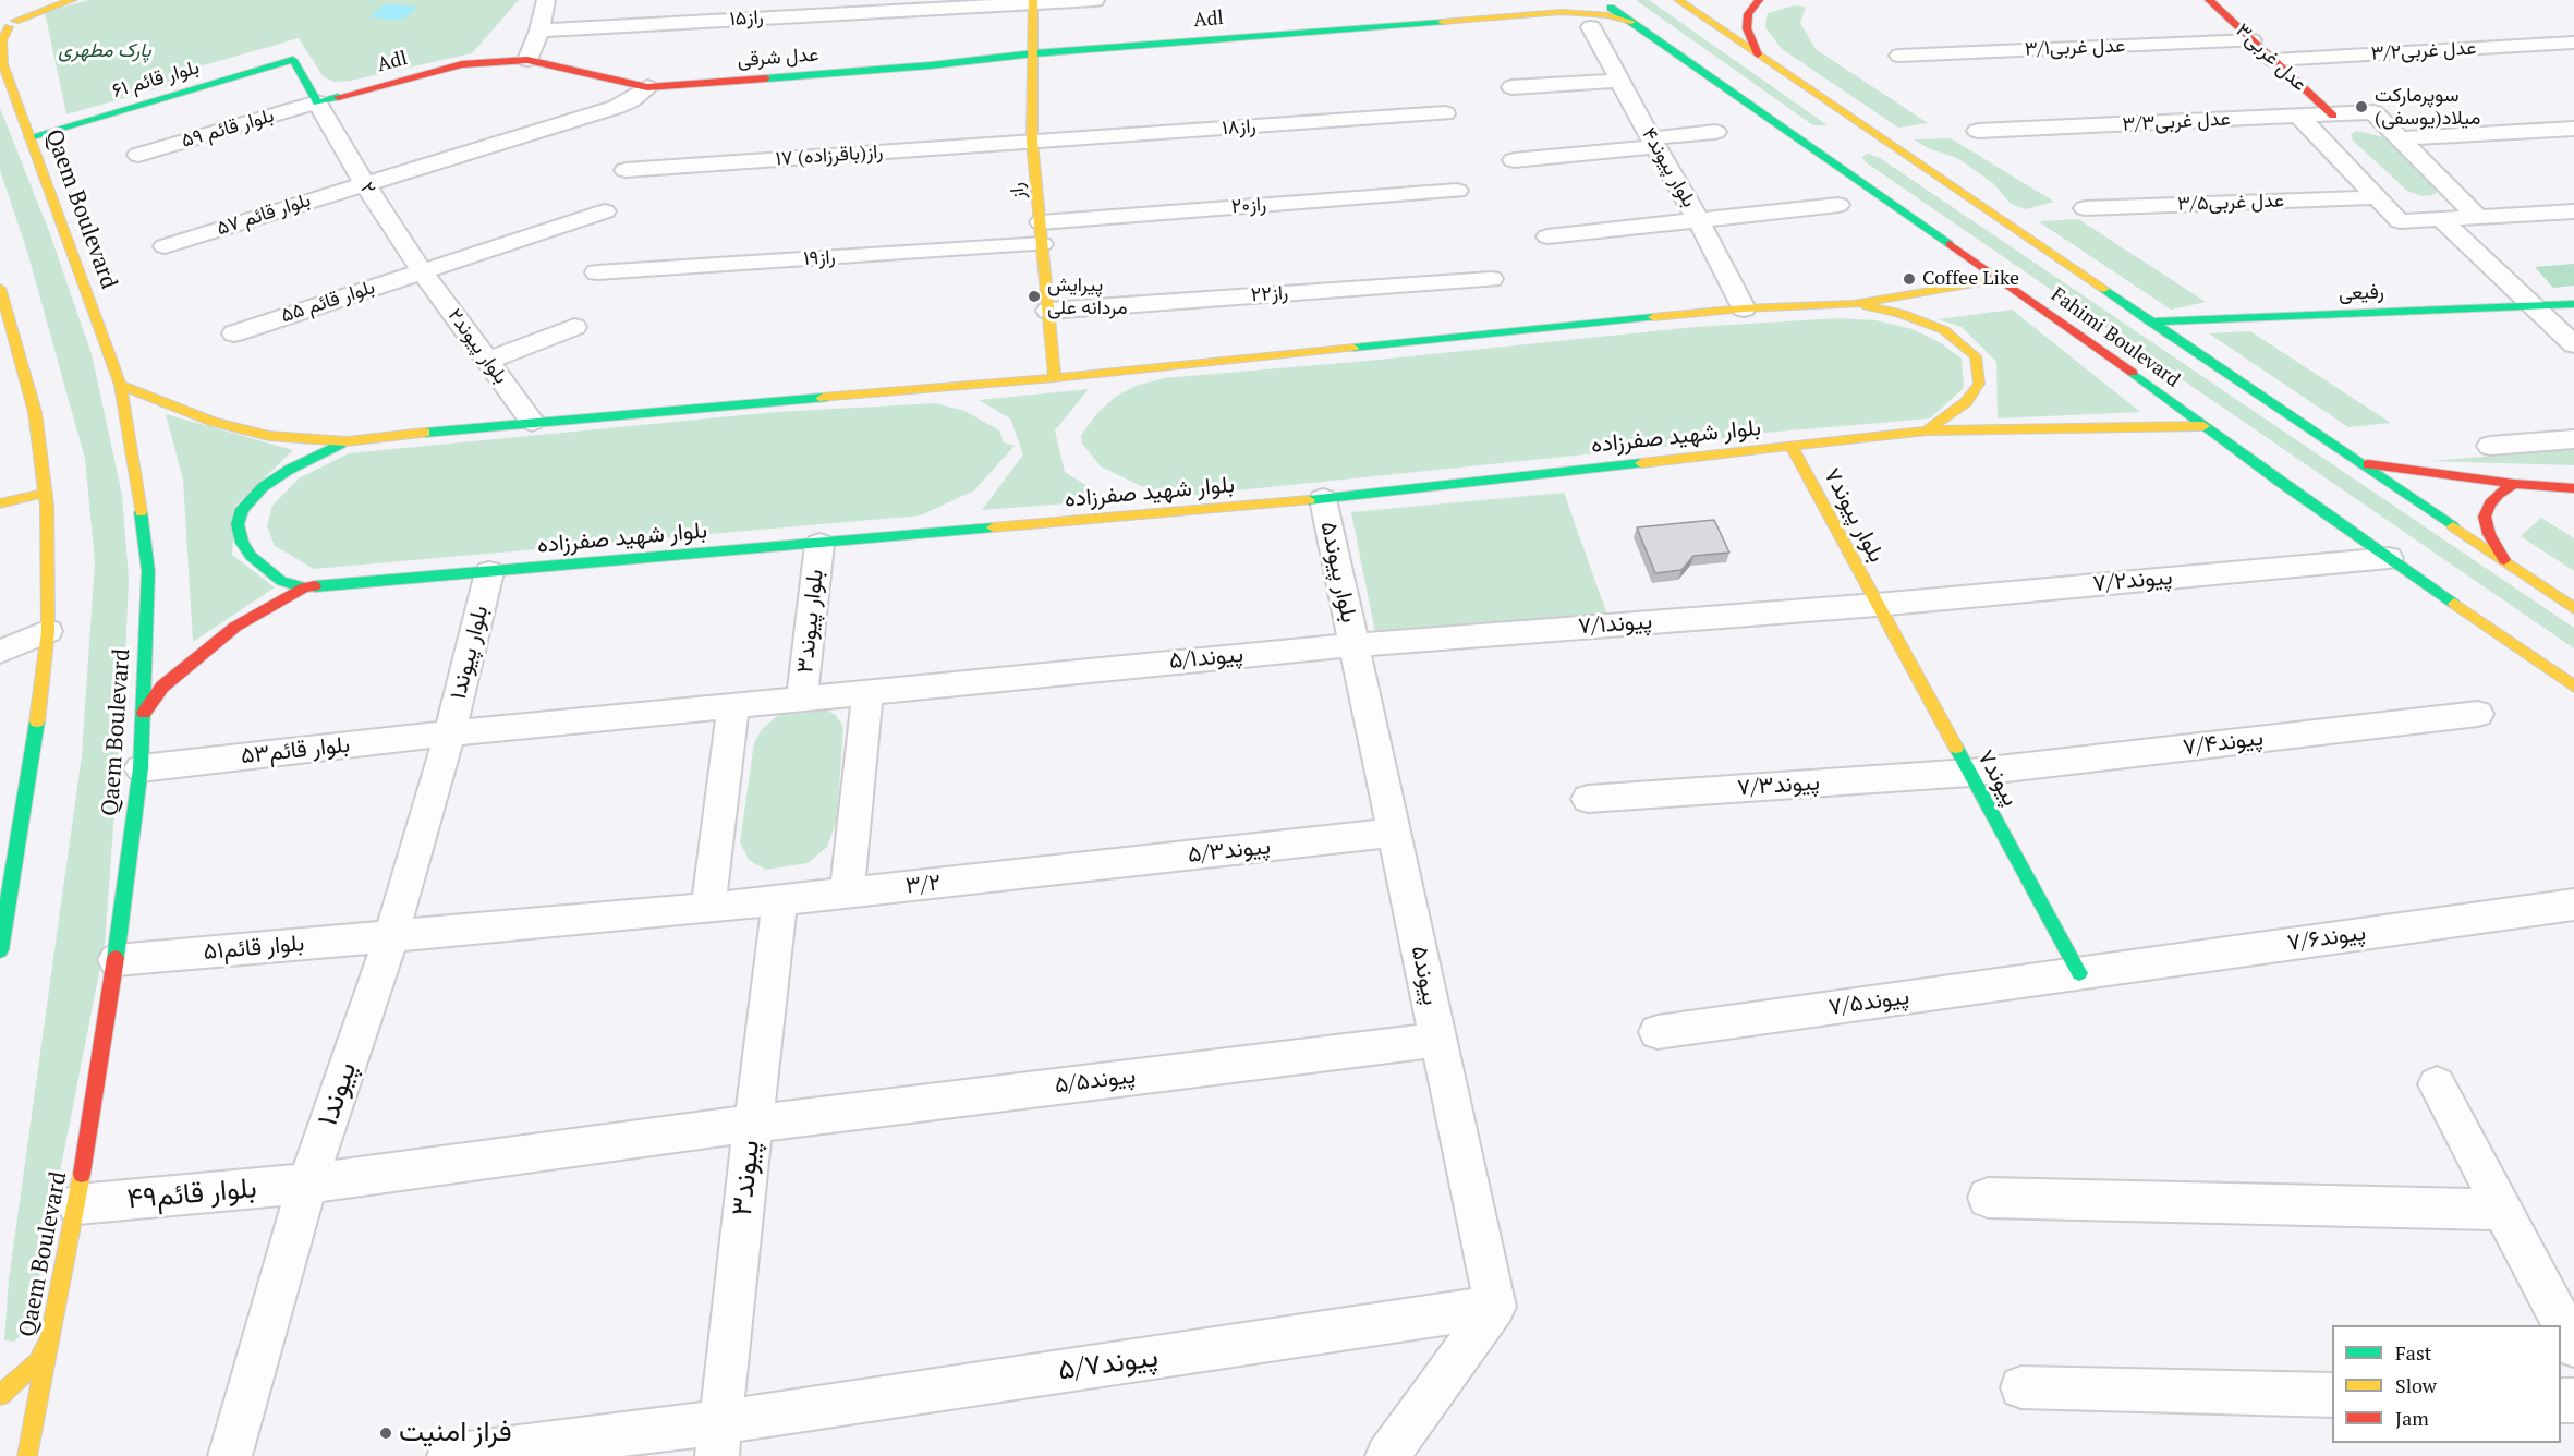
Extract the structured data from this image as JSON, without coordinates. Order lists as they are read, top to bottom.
{
  "streets": {
    "street": [
      "راز۱۵",
      "Adl",
      "عدل غربی۳/۱",
      "عدل غربی۳/۲",
      "عدل شرقی",
      "عدل غربی۳",
      "بلوار قائم ۶۱",
      "عدل غربی۳/۳",
      "راز۱۸",
      "بلوار قائم ۵۹",
      "۱۷ راز(باقرزاده)",
      "بلوار پیوند۴",
      "۲",
      "راز",
      "عدل غربی۳/۵",
      "راز۲۰",
      "Qaem Boulevard",
      "بلوار قائم ۵۷",
      "راز۱۹",
      "رفیعی",
      "راز۲۲",
      "بلوار قائم ۵۵",
      "Fahimi Boulevard",
      "بلوار پیوند۲",
      "بلوار شهید صفرزاده",
      "بلوار پیوند۷",
      "بلوار پیوند۵",
      "پیوند۷/۲",
      "بلوار پیوند۳",
      "پیوند۷/۱",
      "بلوار پیوند۱",
      "پیوند۵/۱",
      "پیوند۷/۴",
      "بلوار قائم۵۳",
      "پیوند۷",
      "پیوند۷/۳",
      "پیوند۵/۳",
      "۳/۲",
      "پیوند۷/۶",
      "بلوار قائم۵۱",
      "پیوند۵",
      "پیوند۷/۵",
      "پیوند۵/۵",
      "پیوند۱",
      "پیوند۳",
      "بلوار قائم۴۹",
      "پیوند۵/۷"
    ]
  },
  "crossings": [
    ["راز۱۵", "راز"],
    ["Adl", "عدل شرقی"],
    ["Adl", "بلوار قائم ۶۱"],
    ["Adl", "بلوار قائم ۵۹"],
    ["Adl", "۲"],
    ["Adl", "راز"],
    ["Adl", "Fahimi Boulevard"],
    ["عدل غربی۳/۱", "عدل غربی۳"],
    ["عدل غربی۳/۲", "عدل غربی۳"],
    ["عدل شرقی", "راز"],
    ["عدل شرقی", "بلوار قائم ۵۷"],
    ["عدل غربی۳", "عدل غربی۳/۳"],
    ["بلوار قائم ۶۱", "بلوار قائم ۵۹"],
    ["بلوار قائم ۶۱", "۲"],
    ["بلوار قائم ۶۱", "Qaem Boulevard"],
    ["راز۱۸", "۱۷ راز(باقرزاده)"],
    ["راز۱۸", "راز"],
    ["بلوار قائم ۵۹", "۲"],
    ["۱۷ راز(باقرزاده)", "راز"],
    ["۲", "بلوار قائم ۵۷"],
    ["۲", "بلوار قائم ۵۵"],
    ["۲", "بلوار پیوند۲"],
    ["راز", "راز۲۰"],
    ["راز", "راز۱۹"],
    ["راز", "راز۲۲"],
    ["راز۲۰", "راز۱۹"],
    ["Qaem Boulevard", "بلوار شهید صفرزاده"],
    ["Qaem Boulevard", "بلوار قائم۵۳"],
    ["Qaem Boulevard", "بلوار قائم۵۱"],
    ["Qaem Boulevard", "بلوار قائم۴۹"],
    ["رفیعی", "Fahimi Boulevard"],
    ["بلوار قائم ۵۵", "بلوار پیوند۲"],
    ["Fahimi Boulevard", "بلوار شهید صفرزاده"],
    ["Fahimi Boulevard", "پیوند۷/۲"],
    ["بلوار شهید صفرزاده", "بلوار پیوند۷"],
    ["بلوار شهید صفرزاده", "بلوار پیوند۵"],
    ["بلوار شهید صفرزاده", "بلوار پیوند۳"],
    ["بلوار شهید صفرزاده", "بلوار پیوند۱"],
    ["بلوار پیوند۷", "پیوند۷/۲"],
    ["بلوار پیوند۷", "پیوند۷/۱"],
    ["بلوار پیوند۷", "پیوند۷"],
    ["بلوار پیوند۵", "پیوند۷/۱"],
    ["بلوار پیوند۵", "پیوند۵/۱"],
    ["بلوار پیوند۵", "پیوند۵"],
    ["پیوند۷/۲", "پیوند۷/۱"],
    ["پیوند۷/۲", "پیوند۷"],
    ["بلوار پیوند۳", "پیوند۵/۱"],
    ["پیوند۷/۱", "پیوند۵/۱"],
    ["پیوند۷/۱", "پیوند۷"],
    ["پیوند۷/۱", "پیوند۵"],
    ["بلوار پیوند۱", "بلوار قائم۵۳"],
    ["بلوار پیوند۱", "پیوند۱"],
    ["پیوند۵/۱", "بلوار قائم۵۳"],
    ["پیوند۵/۱", "پیوند۵"],
    ["پیوند۷/۴", "پیوند۷"],
    ["پیوند۷/۴", "پیوند۷/۳"],
    ["بلوار قائم۵۳", "پیوند۱"],
    ["پیوند۷", "پیوند۷/۳"],
    ["پیوند۷", "پیوند۷/۶"],
    ["پیوند۷", "پیوند۷/۵"],
    ["پیوند۵/۳", "۳/۲"],
    ["پیوند۵/۳", "پیوند۵"],
    ["۳/۲", "بلوار قائم۵۱"],
    ["۳/۲", "پیوند۳"],
    ["پیوند۷/۶", "پیوند۷/۵"],
    ["بلوار قائم۵۱", "پیوند۱"],
    ["پیوند۵", "پیوند۵/۵"],
    ["پیوند۵", "پیوند۵/۷"],
    ["پیوند۵/۵", "پیوند۱"],
    ["پیوند۵/۵", "پیوند۳"],
    ["پیوند۵/۵", "بلوار قائم۴۹"],
    ["پیوند۱", "بلوار قائم۴۹"],
    ["پیوند۳", "پیوند۵/۷"]
  ],
  "parks": ["پارک مطهری"],
  "places": [
    "سوپرمارکت میلاد(یوسفی)",
    "Coffee Like",
    "پیرایش مردانه علی",
    "فراز امنیت"
  ],
  "legend": ["Fast", "Slow", "Jam"]
}
